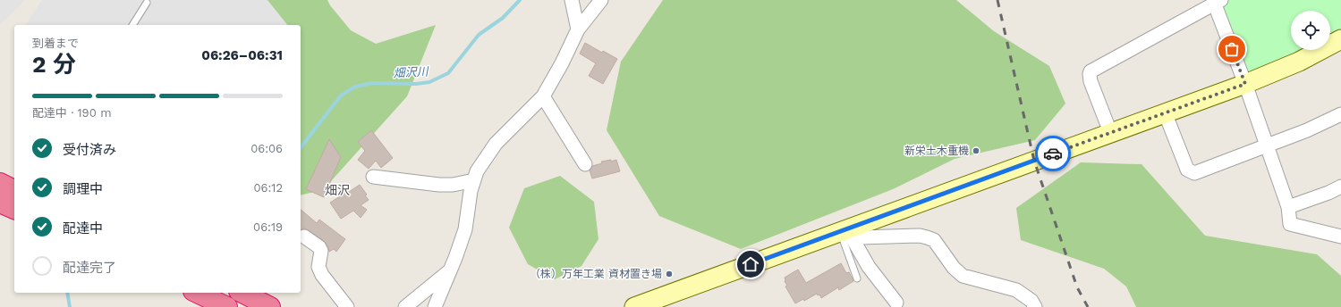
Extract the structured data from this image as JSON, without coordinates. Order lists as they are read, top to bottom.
{
  "districts": ["畑沢"],
  "water": ["畑沢川"],
  "places": ["新栄土木重機", "（株）万年工業 資材置き場"],
  "page": {
    "heading": ["2 分", "到着まで", "06:26–06:31"],
    "bar": "配達中 · 190 m",
    "list": [
      ["受付済み", "06:06"],
      ["調理中", "06:12"],
      ["配達中", "06:19"],
      "配達完了"
    ]
  }
}
